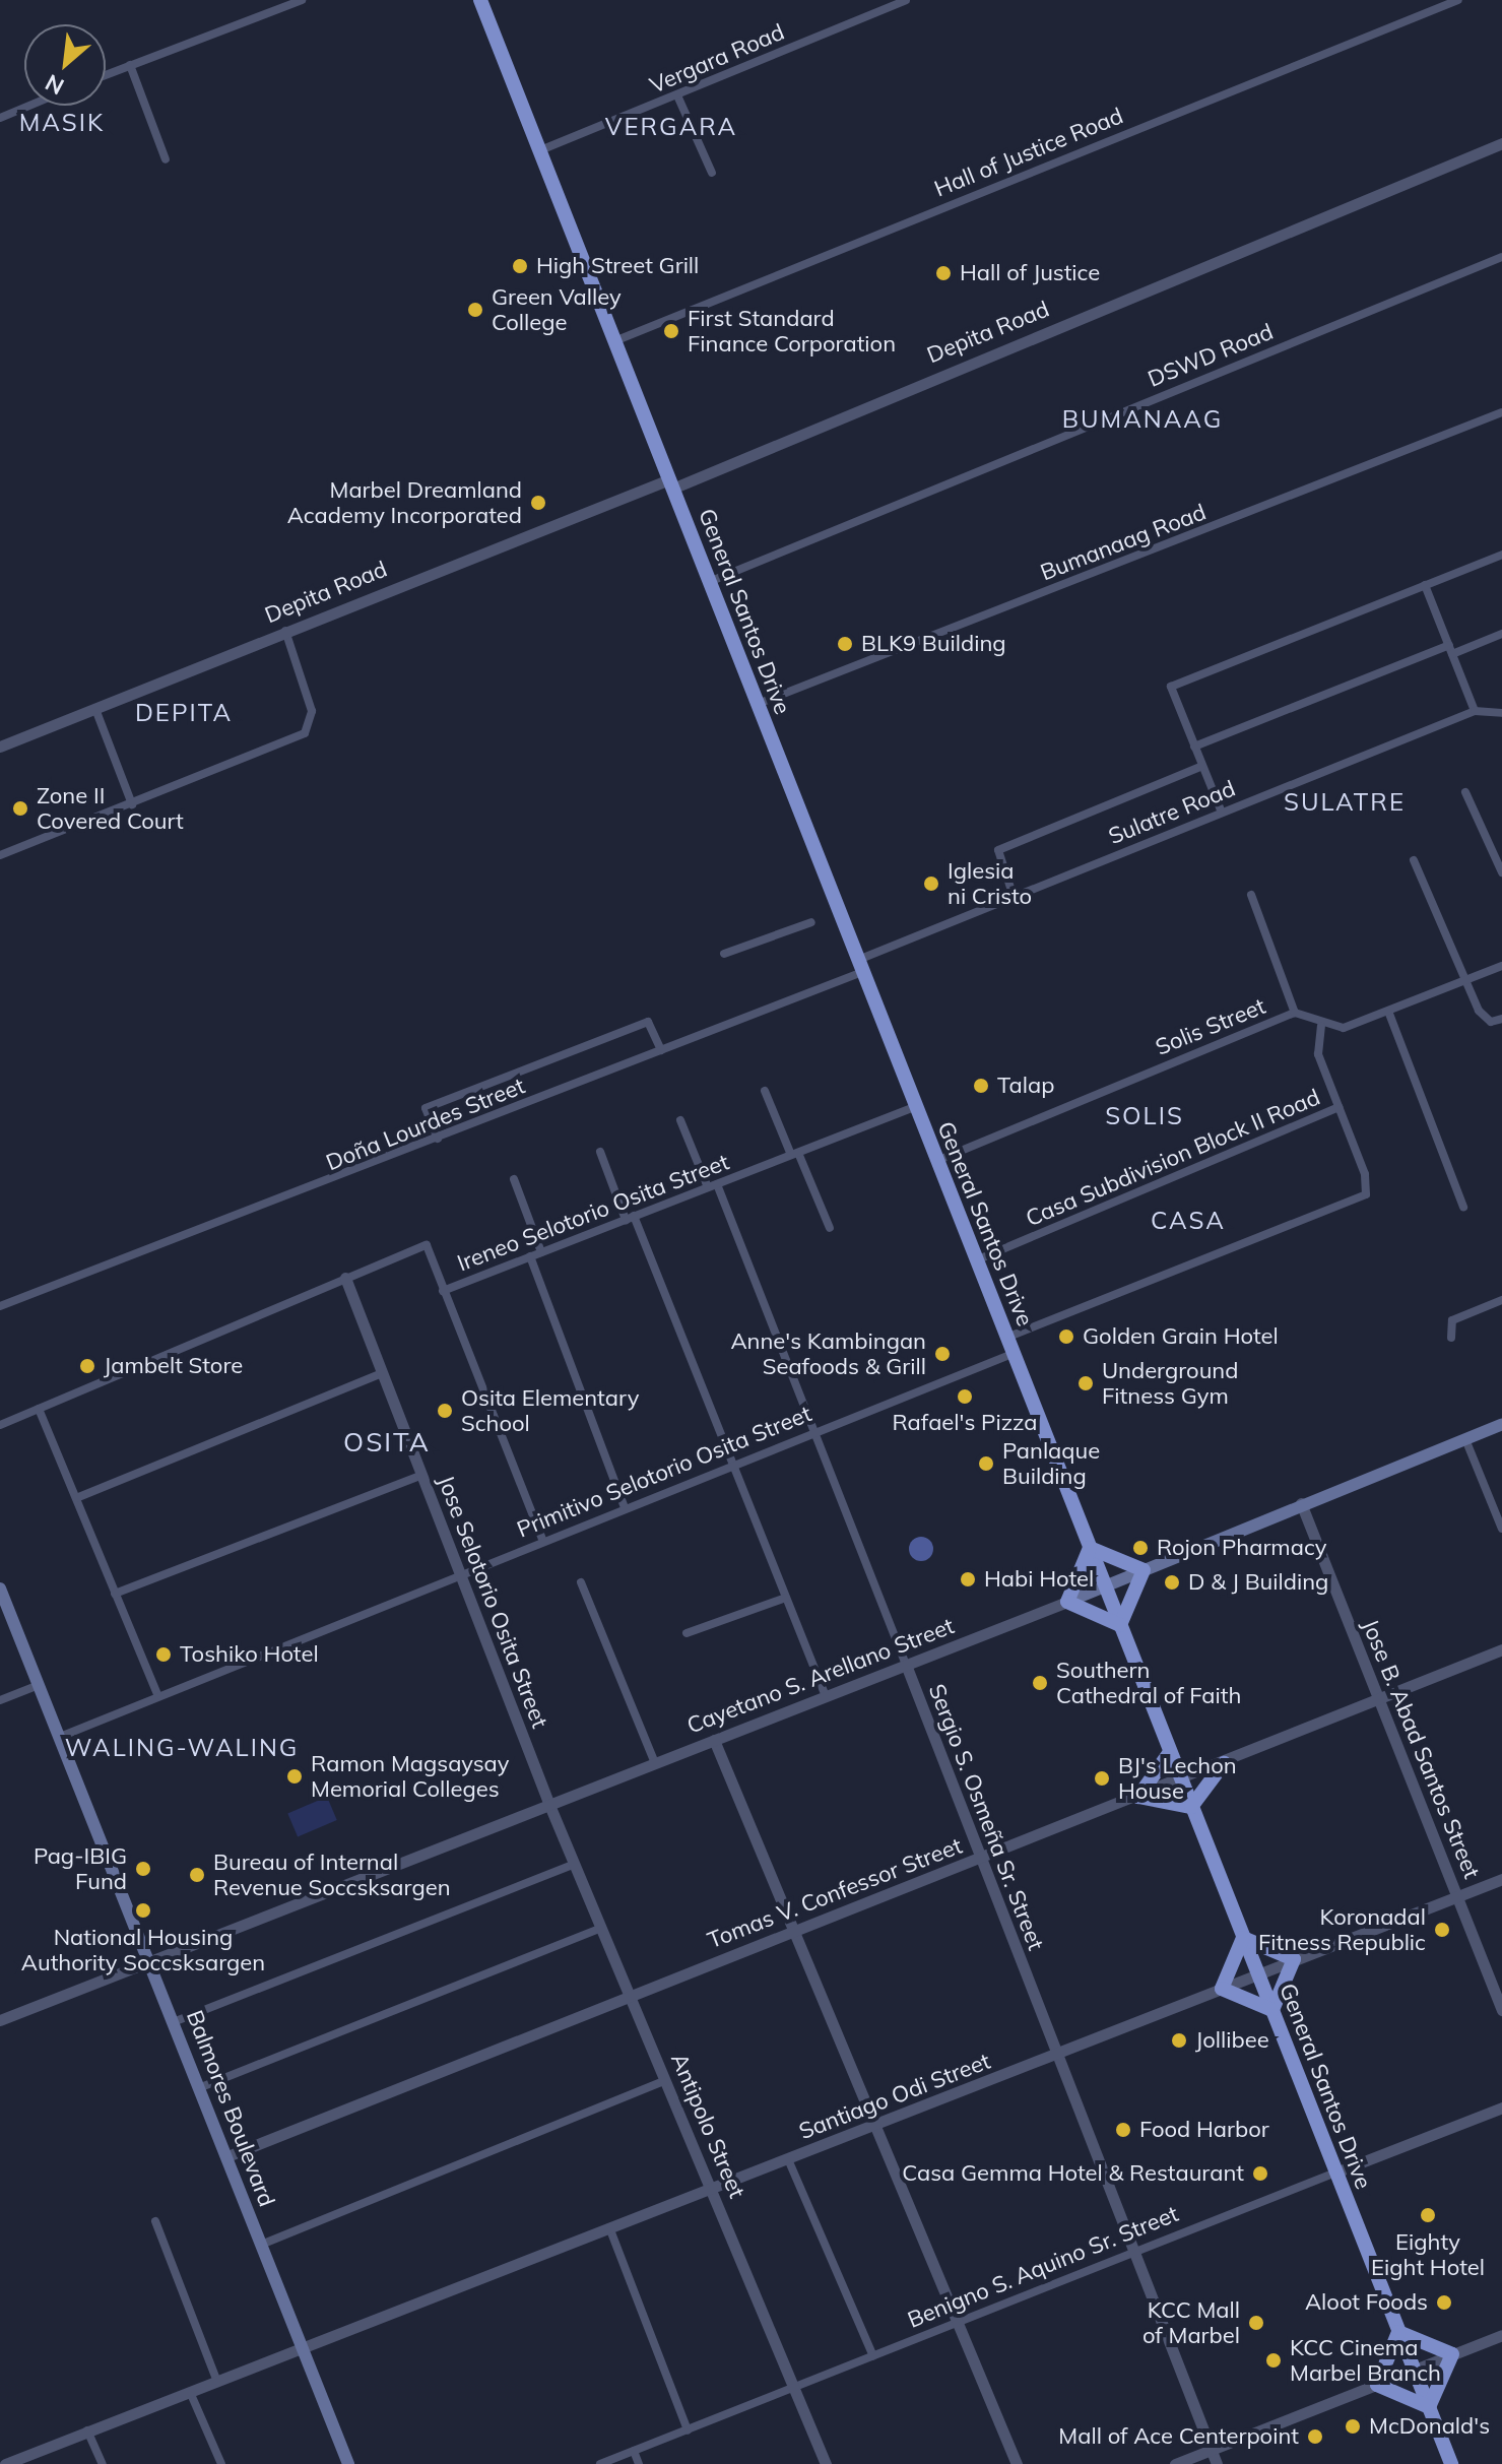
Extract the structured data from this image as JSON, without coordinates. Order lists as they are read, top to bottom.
{
  "streets": {
    "highway": ["General Santos Drive"],
    "main road": ["Cayetano S. Arellano Street", "Balmores Boulevard"],
    "street": [
      "Vergara Road",
      "Hall of Justice Road",
      "Depita Road",
      "DSWD Road",
      "Bumanaag Road",
      "Sulatre Road",
      "Solis Street",
      "Doña Lourdes Street",
      "Casa Subdivision Block II Road",
      "Ireneo Selotorio Osita Street",
      "Primitivo Selotorio Osita Street",
      "Jose Selotorio Osita Street",
      "Jose B. Abad Santos Street",
      "Sergio S. Osmeña Sr. Street",
      "Tomas V. Confessor Street",
      "Santiago Odi Street",
      "Antipolo Street",
      "Benigno S. Aquino Sr. Street"
    ]
  },
  "crossings": [
    ["Vergara Road", "General Santos Drive"],
    ["Hall of Justice Road", "General Santos Drive"],
    ["Depita Road", "General Santos Drive"],
    ["DSWD Road", "General Santos Drive"],
    ["Bumanaag Road", "General Santos Drive"],
    ["General Santos Drive", "Sulatre Road"],
    ["General Santos Drive", "Solis Street"],
    ["General Santos Drive", "Doña Lourdes Street"],
    ["General Santos Drive", "Casa Subdivision Block II Road"],
    ["General Santos Drive", "Ireneo Selotorio Osita Street"],
    ["General Santos Drive", "Primitivo Selotorio Osita Street"],
    ["General Santos Drive", "Cayetano S. Arellano Street"],
    ["General Santos Drive", "Tomas V. Confessor Street"],
    ["General Santos Drive", "Santiago Odi Street"],
    ["General Santos Drive", "Benigno S. Aquino Sr. Street"],
    ["Sulatre Road", "Doña Lourdes Street"],
    ["Ireneo Selotorio Osita Street", "Jose Selotorio Osita Street"],
    ["Ireneo Selotorio Osita Street", "Sergio S. Osmeña Sr. Street"],
    ["Primitivo Selotorio Osita Street", "Jose Selotorio Osita Street"],
    ["Primitivo Selotorio Osita Street", "Sergio S. Osmeña Sr. Street"],
    ["Primitivo Selotorio Osita Street", "Balmores Boulevard"],
    ["Jose Selotorio Osita Street", "Cayetano S. Arellano Street"],
    ["Jose Selotorio Osita Street", "Antipolo Street"],
    ["Cayetano S. Arellano Street", "Jose B. Abad Santos Street"],
    ["Cayetano S. Arellano Street", "Sergio S. Osmeña Sr. Street"],
    ["Cayetano S. Arellano Street", "Balmores Boulevard"],
    ["Cayetano S. Arellano Street", "Antipolo Street"],
    ["Jose B. Abad Santos Street", "Tomas V. Confessor Street"],
    ["Jose B. Abad Santos Street", "Santiago Odi Street"],
    ["Sergio S. Osmeña Sr. Street", "Tomas V. Confessor Street"],
    ["Sergio S. Osmeña Sr. Street", "Santiago Odi Street"],
    ["Sergio S. Osmeña Sr. Street", "Benigno S. Aquino Sr. Street"],
    ["Tomas V. Confessor Street", "Balmores Boulevard"],
    ["Tomas V. Confessor Street", "Antipolo Street"],
    ["Santiago Odi Street", "Balmores Boulevard"],
    ["Santiago Odi Street", "Antipolo Street"],
    ["Antipolo Street", "Benigno S. Aquino Sr. Street"]
  ],
  "districts": [
    "MASIK",
    "VERGARA",
    "BUMANAAG",
    "DEPITA",
    "SULATRE",
    "SOLIS",
    "CASA",
    "OSITA",
    "WALING-WALING"
  ],
  "places": [
    "High Street Grill",
    "Hall of Justice",
    "Green Valley College",
    "First Standard Finance Corporation",
    "Marbel Dreamland Academy Incorporated",
    "BLK9 Building",
    "Zone II Covered Court",
    "Iglesia ni Cristo",
    "Talap",
    "Golden Grain Hotel",
    "Anne's Kambingan Seafoods & Grill",
    "Jambelt Store",
    "Underground Fitness Gym",
    "Rafael's Pizza",
    "Osita Elementary School",
    "Panlaque Building",
    "Rojon Pharmacy",
    "Habi Hotel",
    "D & J Building",
    "Toshiko Hotel",
    "Southern Cathedral of Faith",
    "Ramon Magsaysay Memorial Colleges",
    "BJ's Lechon House",
    "Pag-IBIG Fund",
    "Bureau of Internal Revenue Soccsksargen",
    "National Housing Authority Soccsksargen",
    "Koronadal Fitness Republic",
    "Jollibee",
    "Food Harbor",
    "Casa Gemma Hotel & Restaurant",
    "Eighty Eight Hotel",
    "Aloot Foods",
    "KCC Mall of Marbel",
    "KCC Cinema Marbel Branch",
    "McDonald's",
    "Mall of Ace Centerpoint"
  ],
  "north": "bottom left"
}
